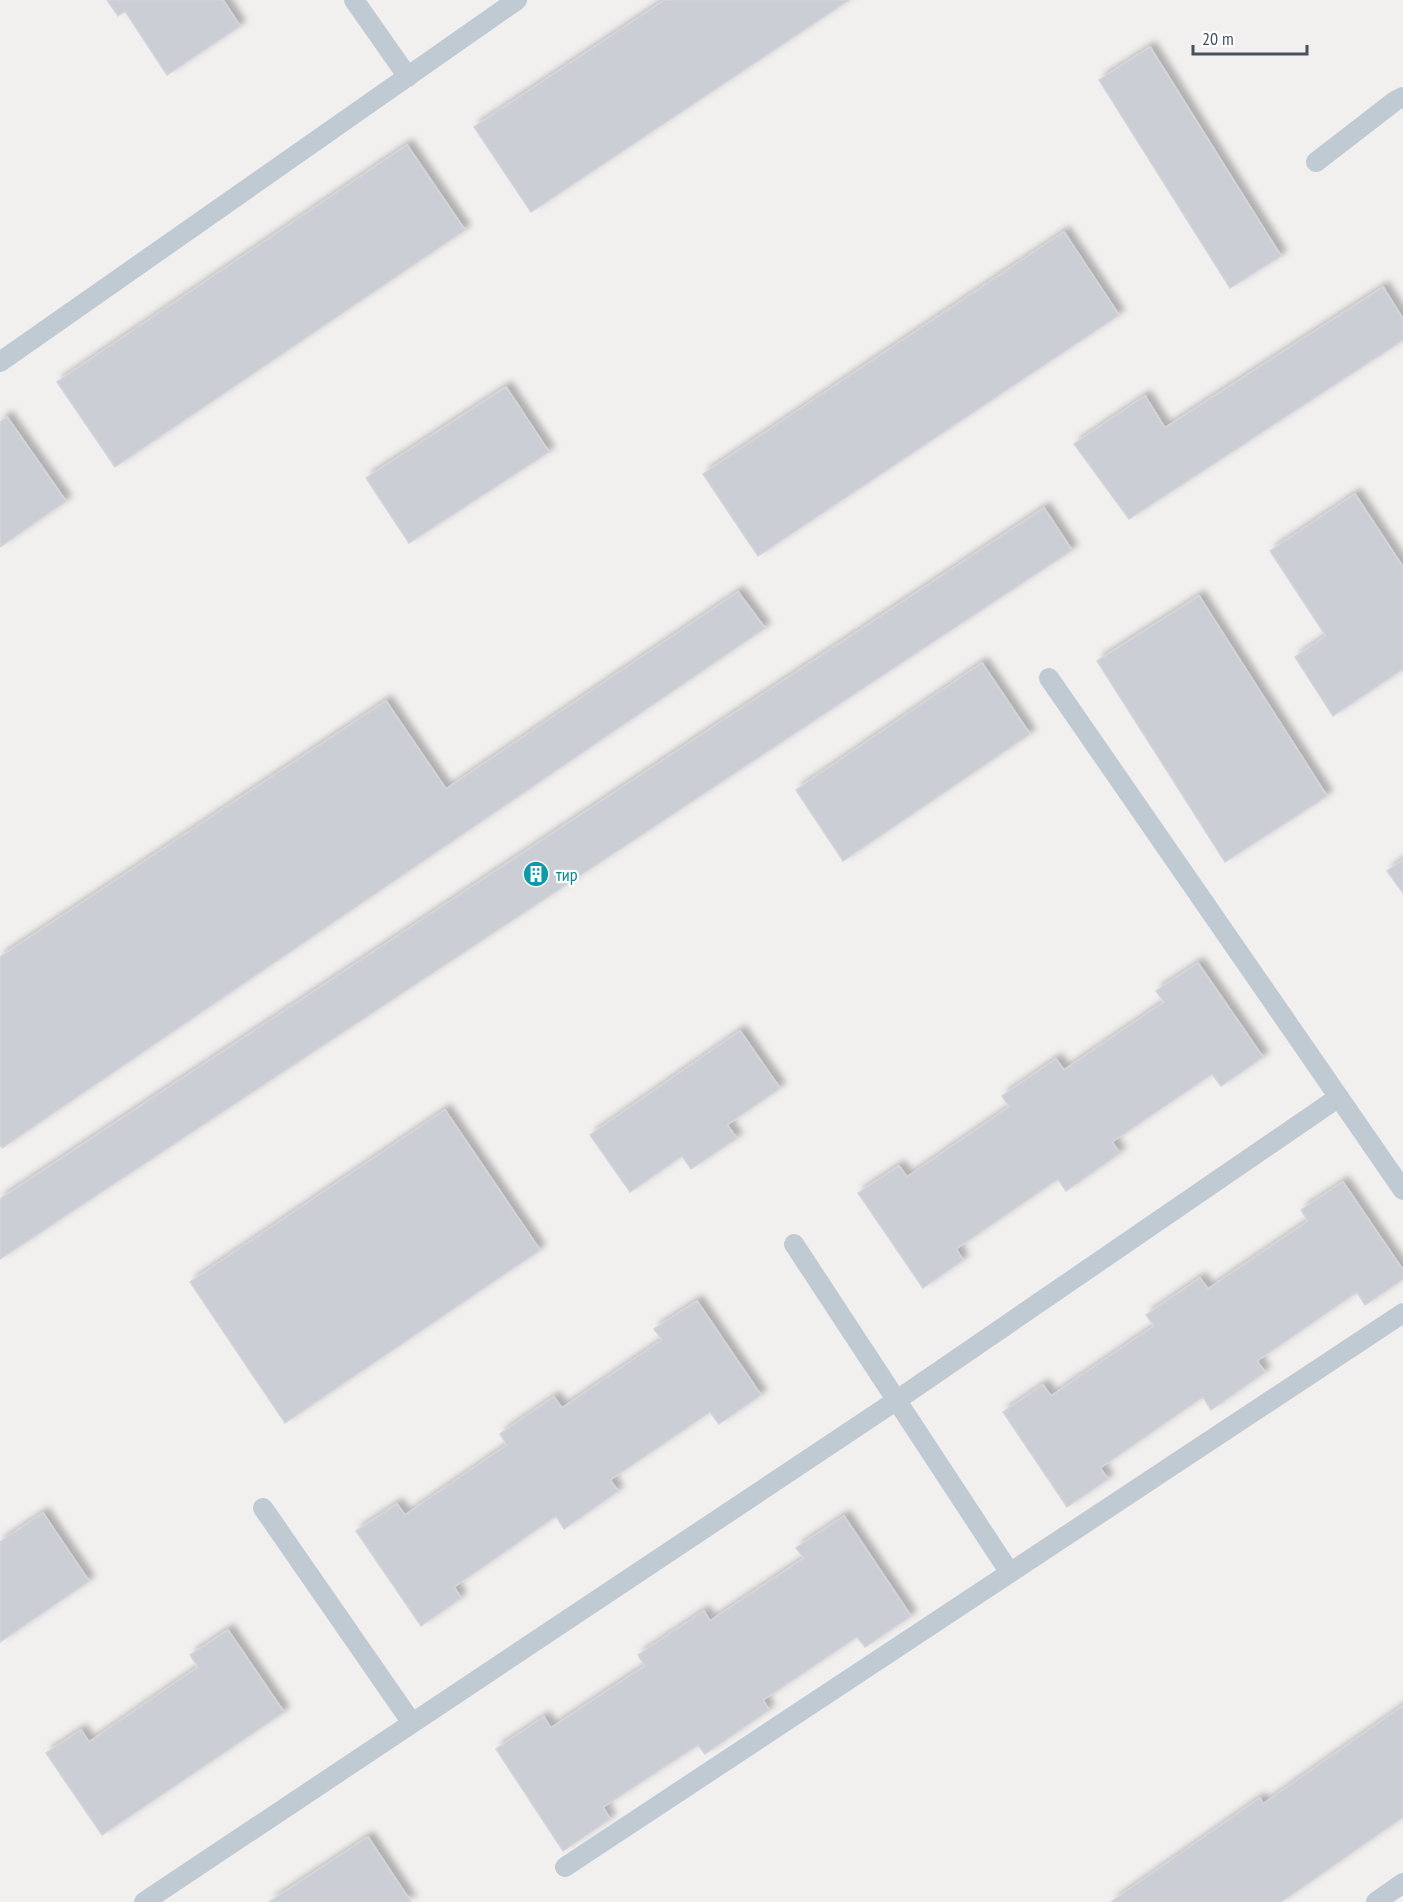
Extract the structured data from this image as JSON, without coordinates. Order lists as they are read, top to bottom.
{
  "places": {
    "building": ["тир"]
  },
  "scale_bar": "20 m"
}
